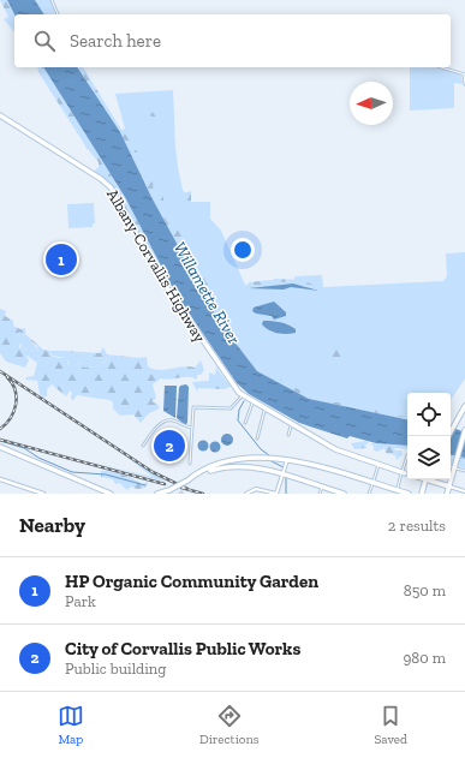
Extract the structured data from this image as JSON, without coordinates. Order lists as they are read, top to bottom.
{
  "streets": {
    "highway": ["Albany-Corvallis Highway"]
  },
  "water": ["Willamette River"],
  "north": "left",
  "page": {
    "search": "Search here",
    "pins": ["1", "2"],
    "heading": ["Nearby", "2 results"],
    "list": [
      {
        "mark": "1",
        "name": "HP Organic Community Garden",
        "note": "Park",
        "value": "850 m"
      },
      {
        "mark": "2",
        "name": "City of Corvallis Public Works",
        "note": "Public building",
        "value": "980 m"
      }
    ],
    "nav": ["Map", "Directions", "Saved"]
  }
}
